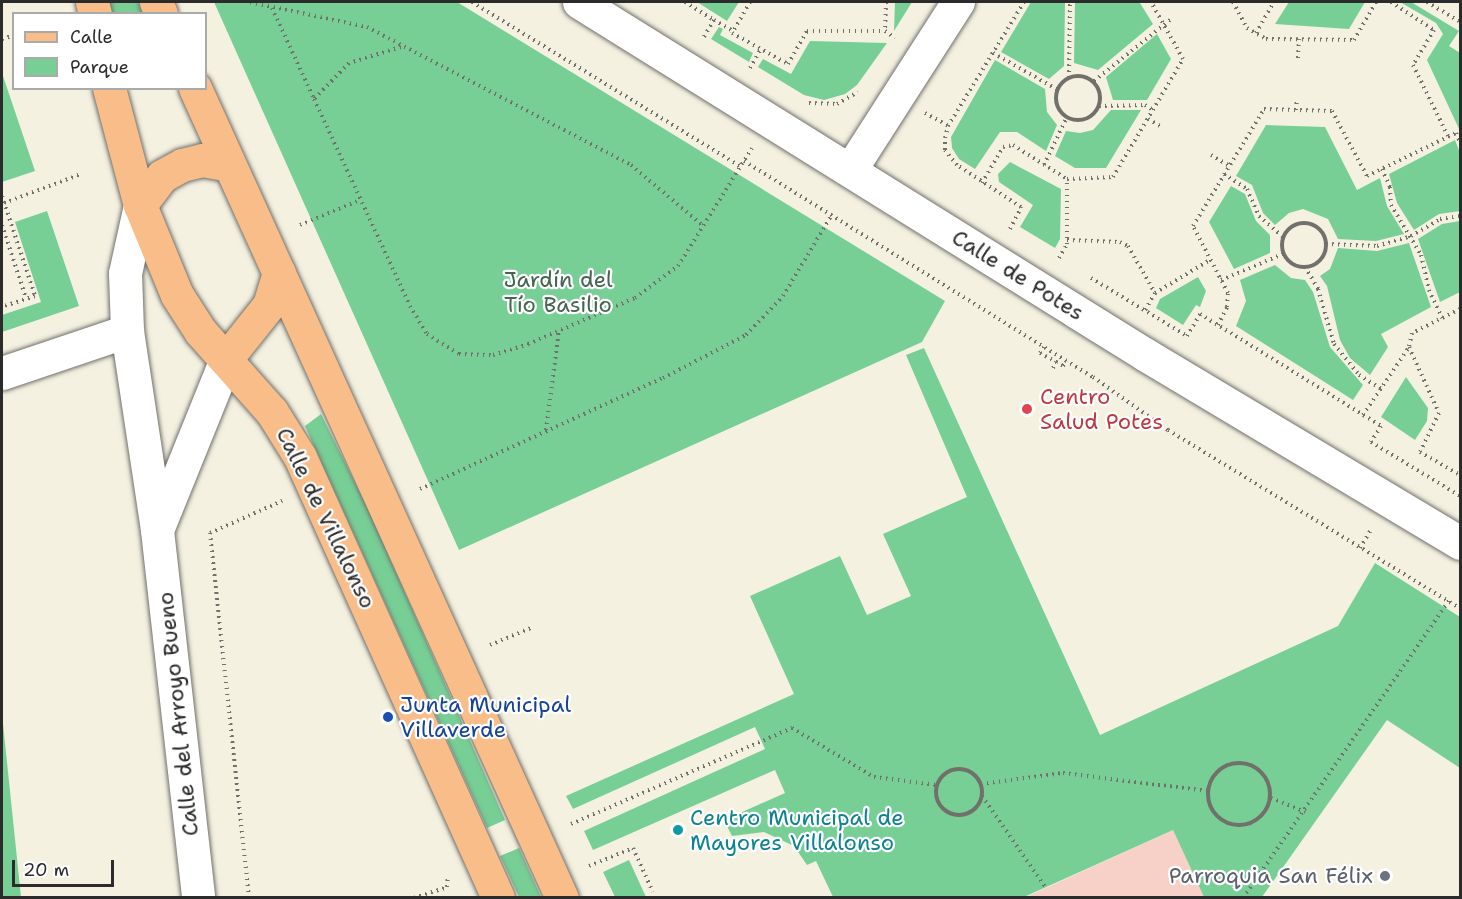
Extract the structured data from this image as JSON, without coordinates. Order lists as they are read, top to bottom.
{
  "streets": {
    "main road": ["Calle de Villalonso"],
    "street": ["Calle de Potes", "Calle del Arroyo Bueno"]
  },
  "crossings": [
    ["Calle de Villalonso", "Calle del Arroyo Bueno"]
  ],
  "parks": ["Jardín del Tío Basilio"],
  "places": [
    "Centro Salud Potes",
    "Junta Municipal Villaverde",
    "Centro Municipal de Mayores Villalonso",
    "Parroquia San Félix"
  ],
  "legend": ["Calle", "Parque"],
  "scale_bar": "20 m"
}
